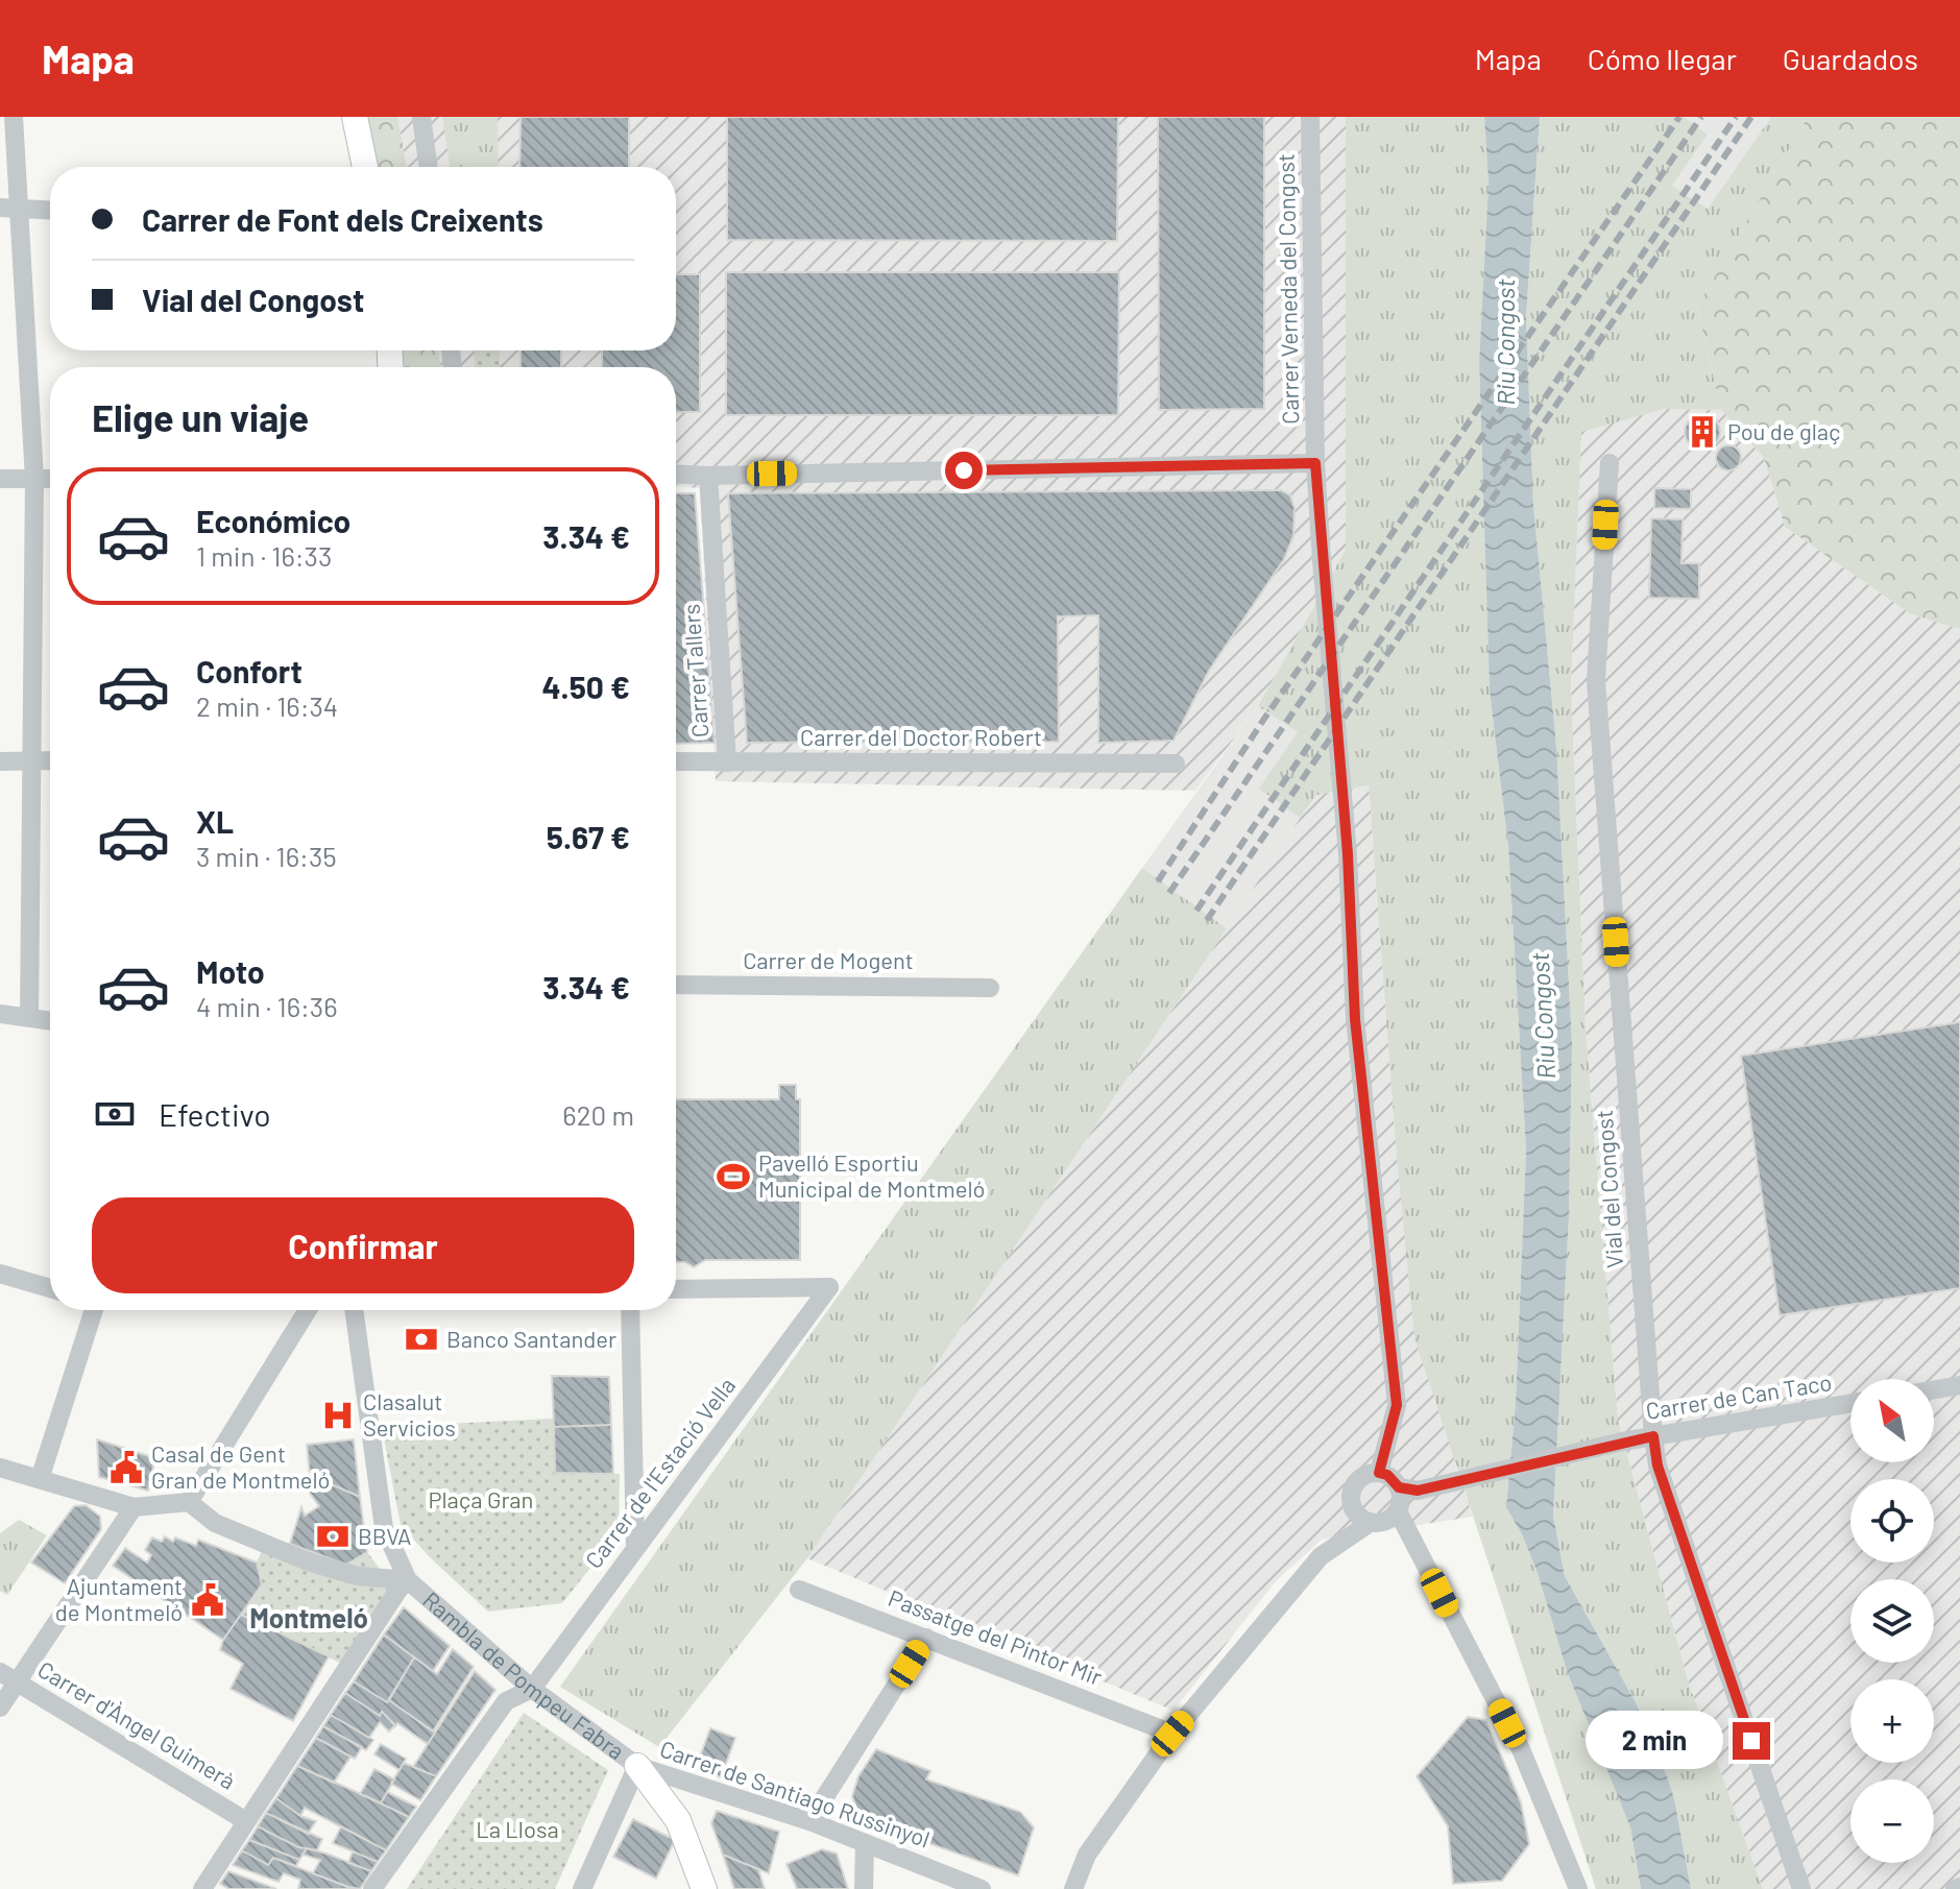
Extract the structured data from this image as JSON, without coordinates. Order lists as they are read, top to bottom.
{
  "streets": {
    "street": [
      "Carrer Verneda del Congost",
      "Carrer Tallers",
      "Carrer del Doctor Robert",
      "Carrer de Mogent",
      "Vial del Congost",
      "Carrer de Can Taco",
      "Carrer de l'Estació Vella",
      "Passatge del Pintor Mir",
      "Rambla de Pompeu Fabra",
      "Carrer d'Àngel Guimerà",
      "Carrer de Santiago Russinyol"
    ]
  },
  "crossings": [
    ["Carrer Verneda del Congost", "Carrer de Can Taco"],
    ["Carrer Tallers", "Carrer del Doctor Robert"],
    ["Vial del Congost", "Carrer de Can Taco"],
    ["Carrer de l'Estació Vella", "Rambla de Pompeu Fabra"],
    ["Rambla de Pompeu Fabra", "Carrer de Santiago Russinyol"]
  ],
  "districts": ["Montmeló"],
  "water": ["Riu Congost"],
  "parks": ["Plaça Gran", "La Llosa"],
  "places": {
    "building": ["Pou de glaç"],
    "sports": ["Pavelló Esportiu Municipal de Montmeló"],
    "bank": ["Banco Santander", "BBVA"],
    "hospital": ["Clasalut Servicios"],
    "public building": ["Casal de Gent Gran de Montmeló", "Ajuntament de Montmeló"]
  },
  "north": "top left",
  "page": {
    "header": "Mapa",
    "nav": ["Mapa", "Cómo llegar", "Guardados"],
    "banner": ["Carrer de Font dels Creixents", "Vial del Congost"],
    "heading": "Elige un viaje",
    "list": [
      {
        "name": "Económico",
        "note": "1 min · 16:33",
        "value": "3.34 €"
      },
      {
        "name": "Confort",
        "note": "2 min · 16:34",
        "value": "4.50 €"
      },
      {
        "name": "XL",
        "note": "3 min · 16:35",
        "value": "5.67 €"
      },
      {
        "name": "Moto",
        "note": "4 min · 16:36",
        "value": "3.34 €"
      }
    ],
    "pay": ["Efectivo", "620 m"],
    "buttons": "Confirmar",
    "map_buttons": ["+", "−"],
    "bubble": "2 min"
  }
}
